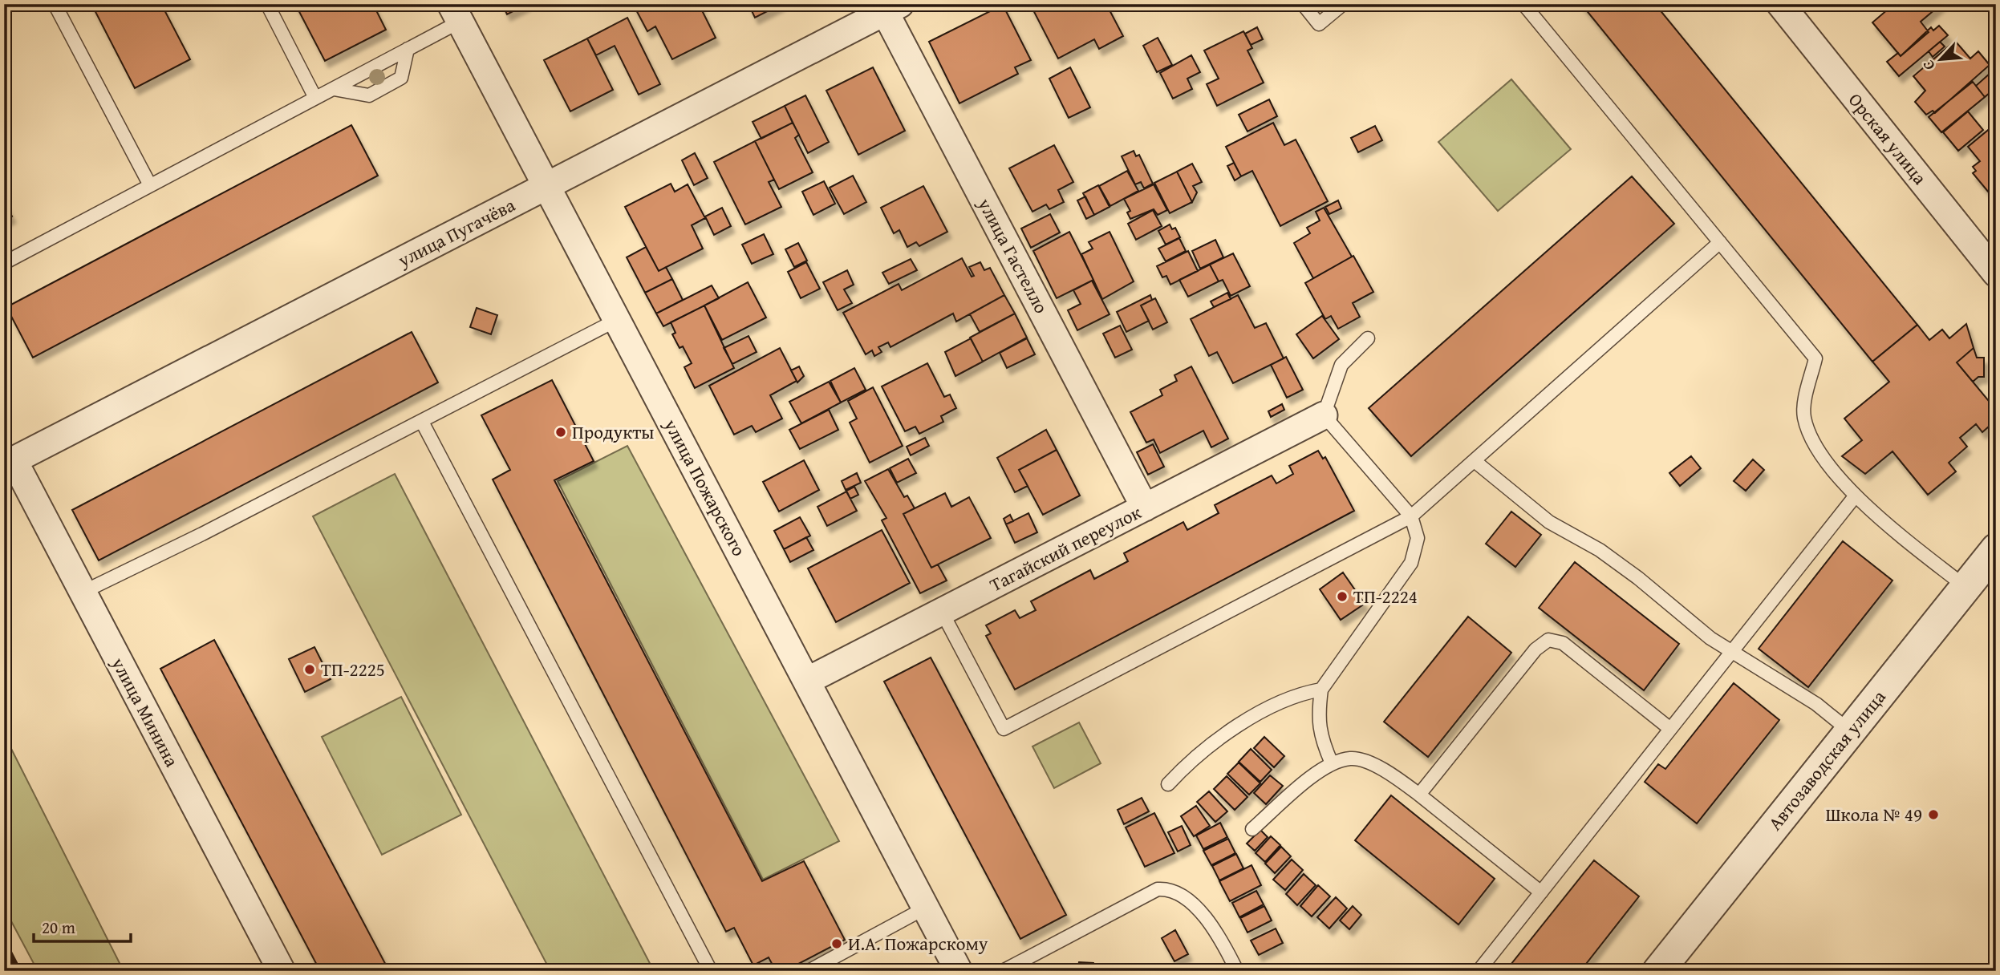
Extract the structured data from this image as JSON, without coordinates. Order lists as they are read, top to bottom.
{
  "streets": {
    "street": [
      "Орская улица",
      "улица Пугачёва",
      "улица Гастелло",
      "улица Пожарского",
      "Тагайский переулок",
      "улица Минина",
      "Автозаводская улица"
    ]
  },
  "crossings": [
    ["улица Пугачёва", "улица Гастелло"],
    ["улица Пугачёва", "улица Пожарского"],
    ["улица Пугачёва", "улица Минина"],
    ["улица Гастелло", "Тагайский переулок"],
    ["улица Пожарского", "Тагайский переулок"]
  ],
  "places": [
    "Продукты",
    "ТП-2224",
    "ТП-2225",
    "Школа № 49",
    "И.А. Пожарскому"
  ],
  "scale_bar": "20 m",
  "north": "bottom left"
}
